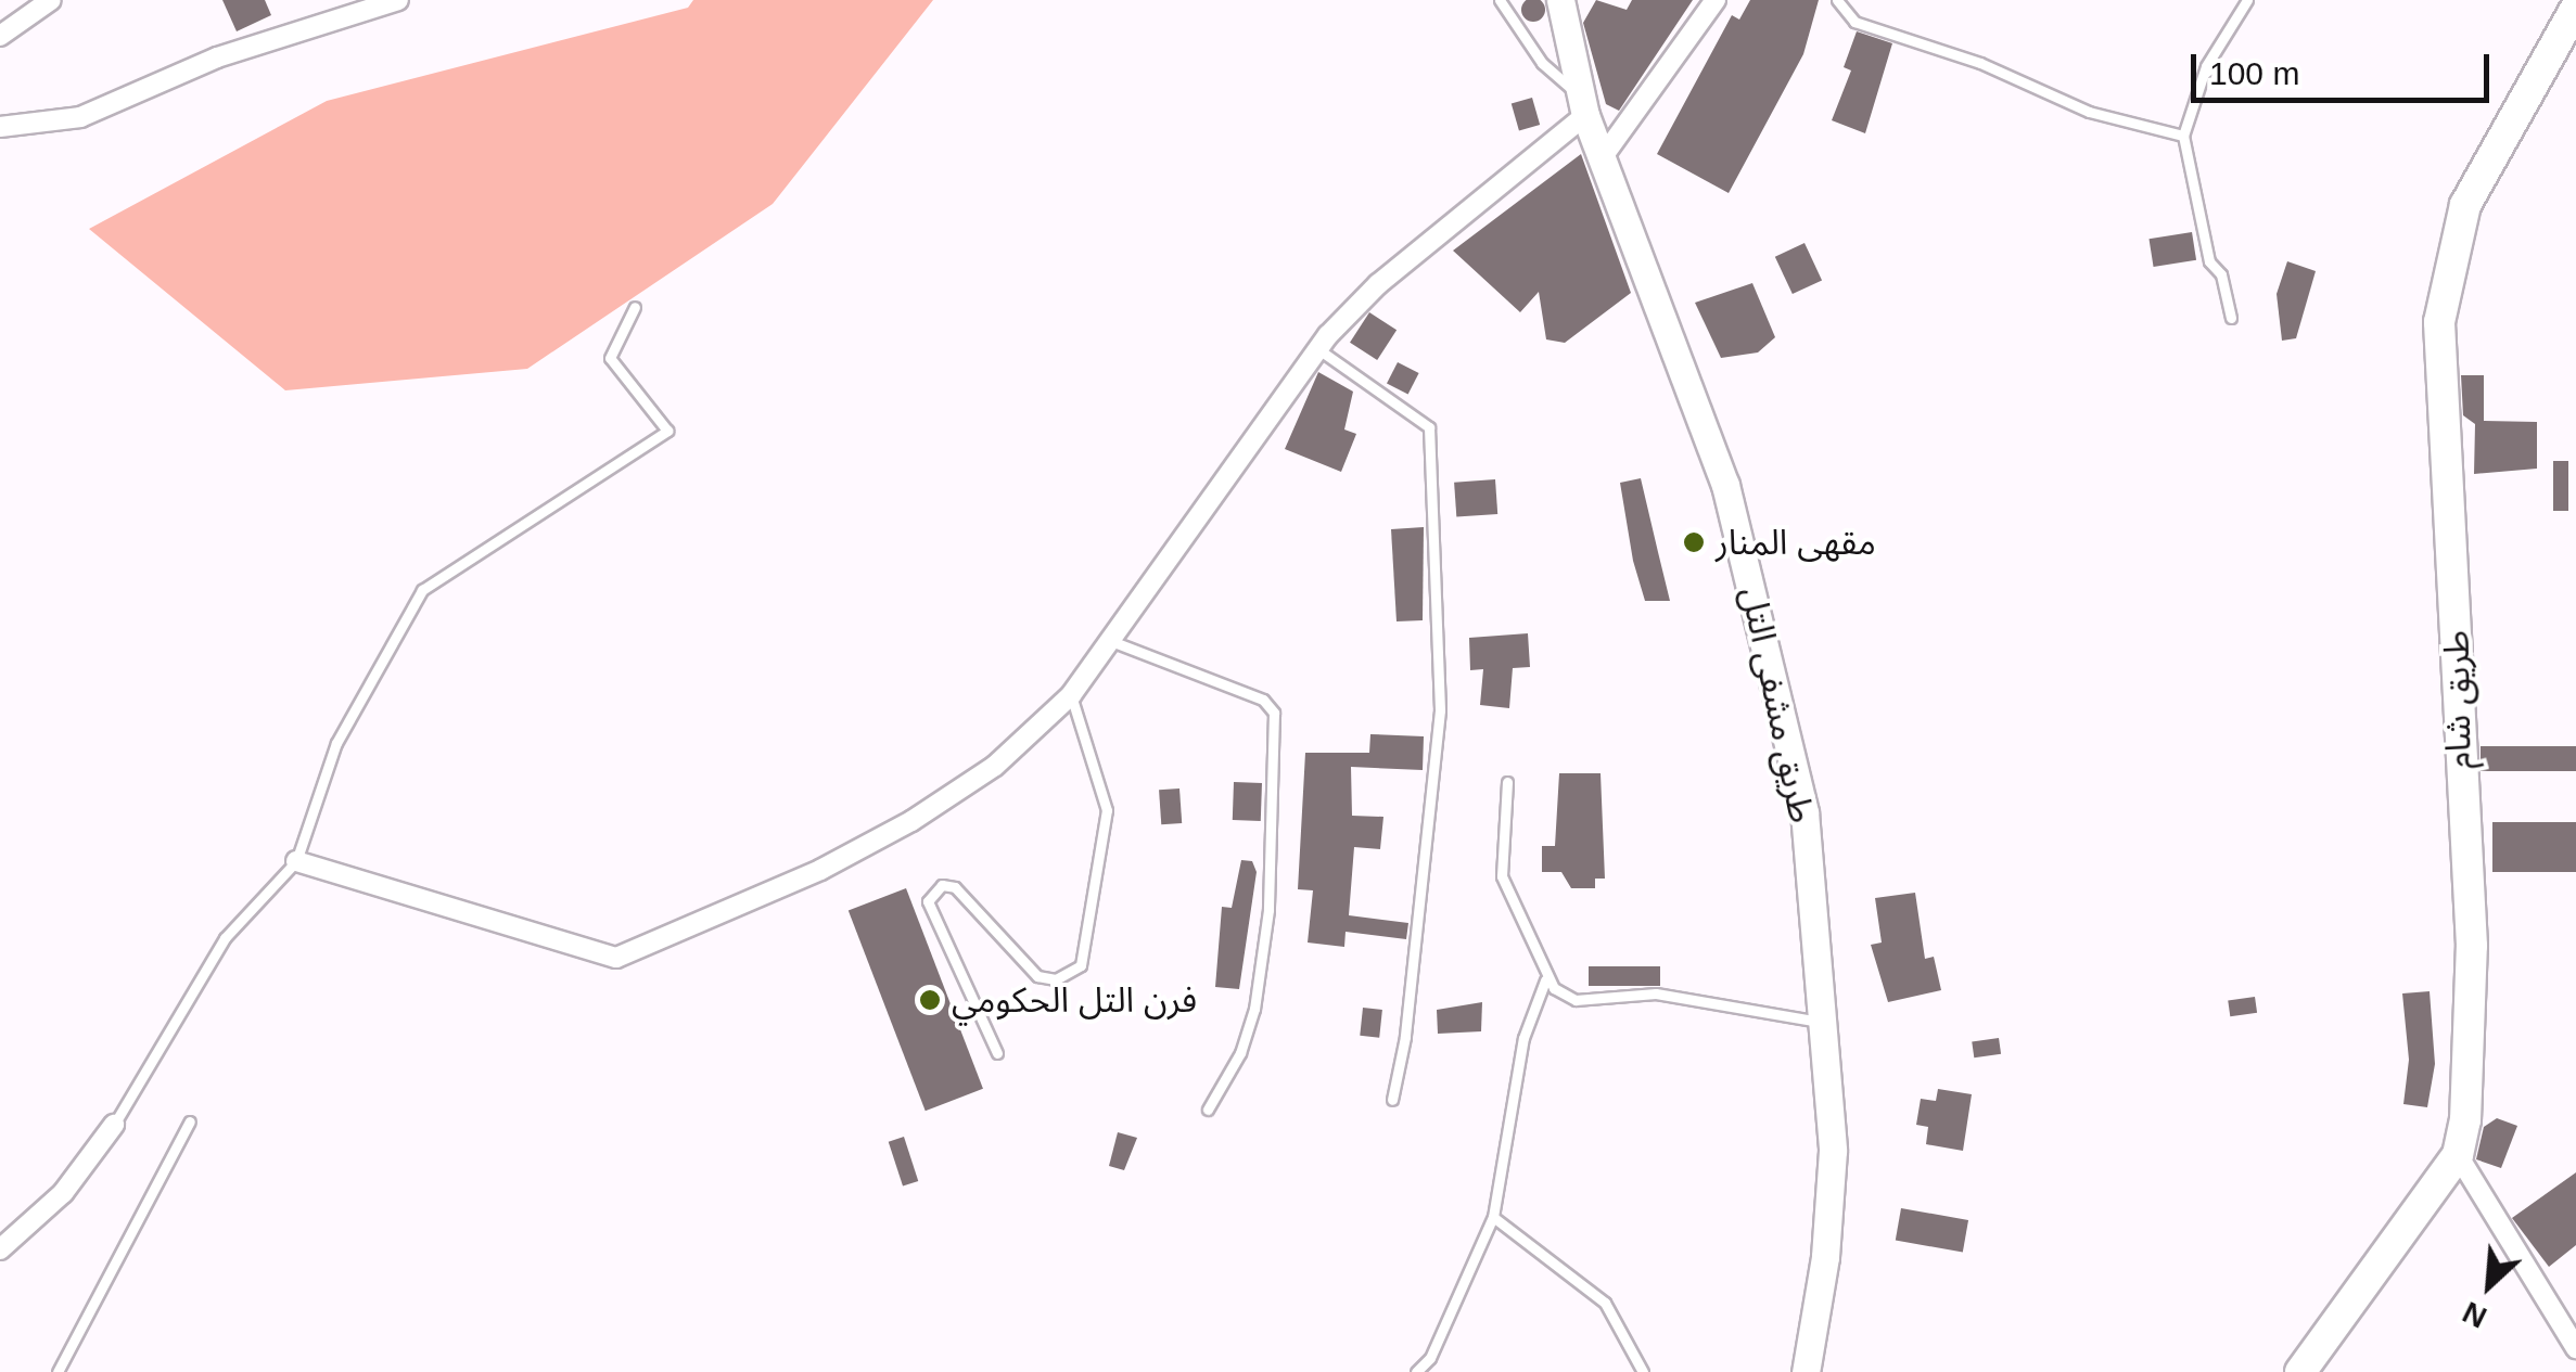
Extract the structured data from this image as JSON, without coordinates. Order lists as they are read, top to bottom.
{
  "streets": {
    "main road": ["طريق شام"],
    "street": ["طريق مشفى التل"]
  },
  "places": ["مقهى المنار", "فرن التل الحكومي"],
  "scale_bar": "100 m",
  "north": "bottom left"
}
